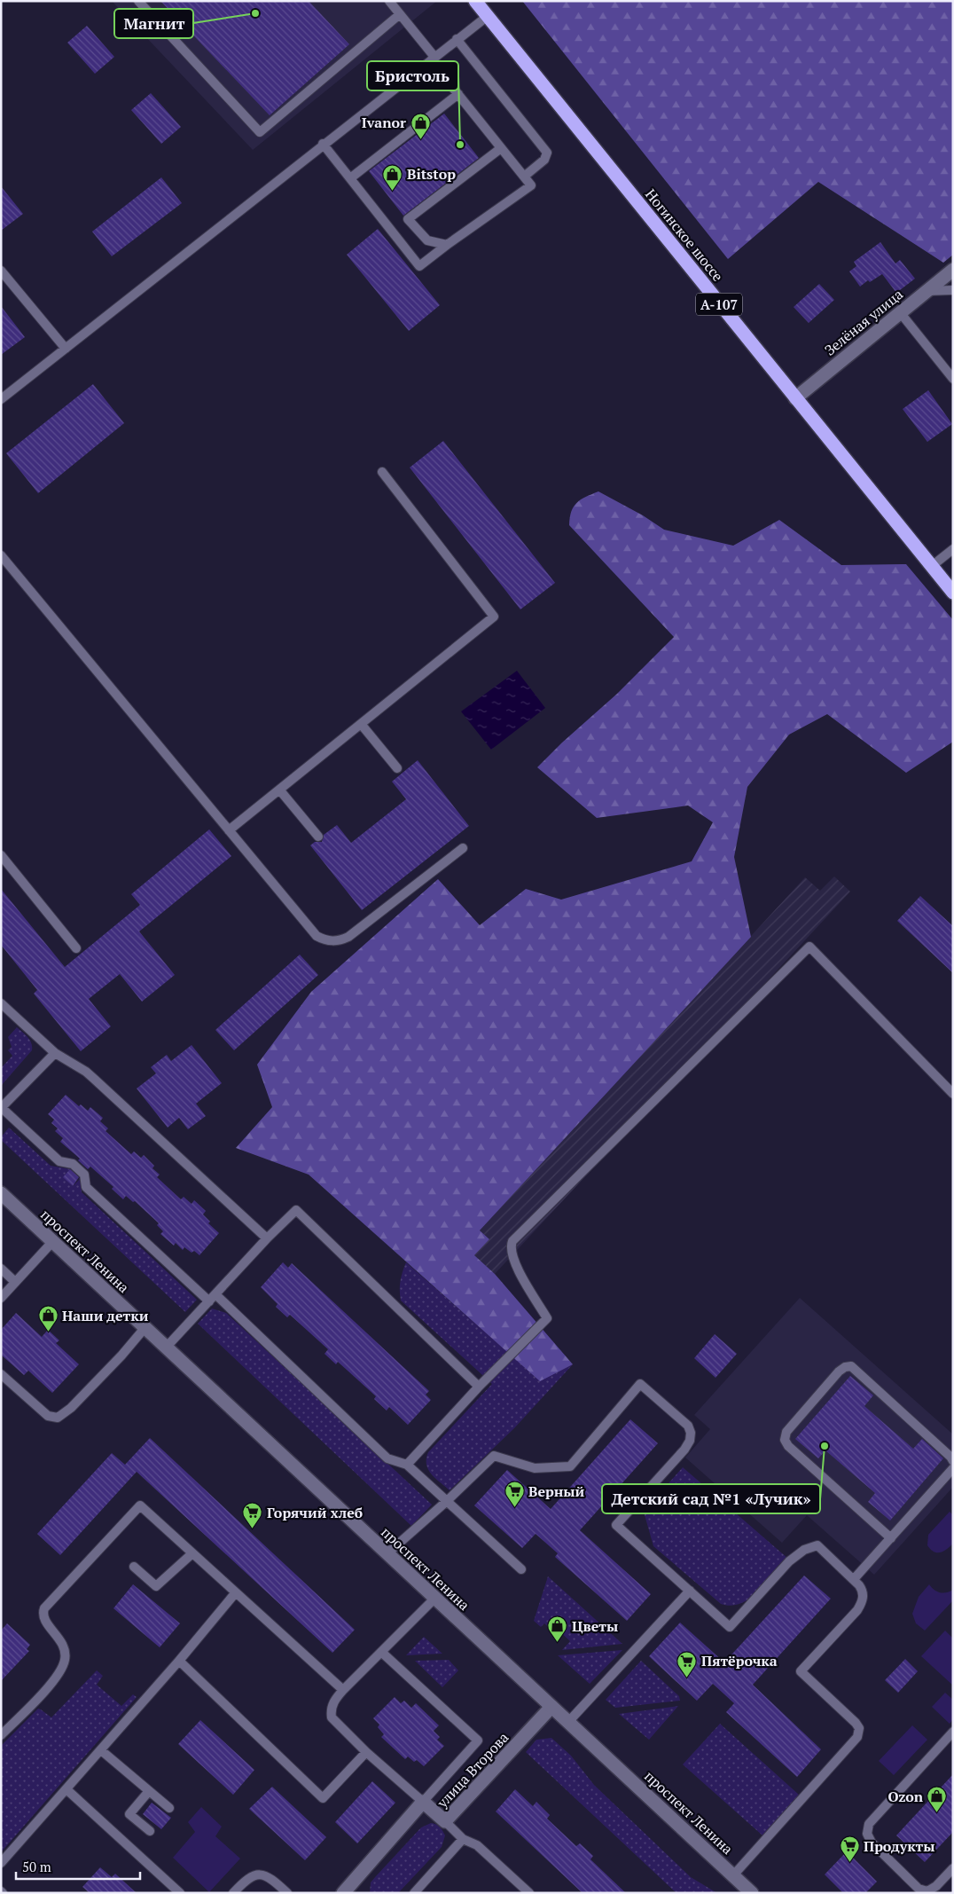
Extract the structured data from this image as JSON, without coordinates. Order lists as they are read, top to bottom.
{
  "streets": {
    "highway": ["Ногинское шоссе", "А-107"],
    "main road": ["Зелёная улица", "проспект Ленина", "улица Второва"]
  },
  "crossings": [
    ["Ногинское шоссе", "Зелёная улица"],
    ["проспект Ленина", "улица Второва"]
  ],
  "places": {
    "other": ["Магнит", "Бристоль", "Детский сад №1 «Лучик»"],
    "shop": [
      "Ivanor",
      "Bitstop",
      "Наши детки",
      "Цветы",
      "Ozon"
    ],
    "supermarket": [
      "Верный",
      "Горячий хлеб",
      "Пятёрочка",
      "Продукты"
    ]
  },
  "scale_bar": "50 m"
}
